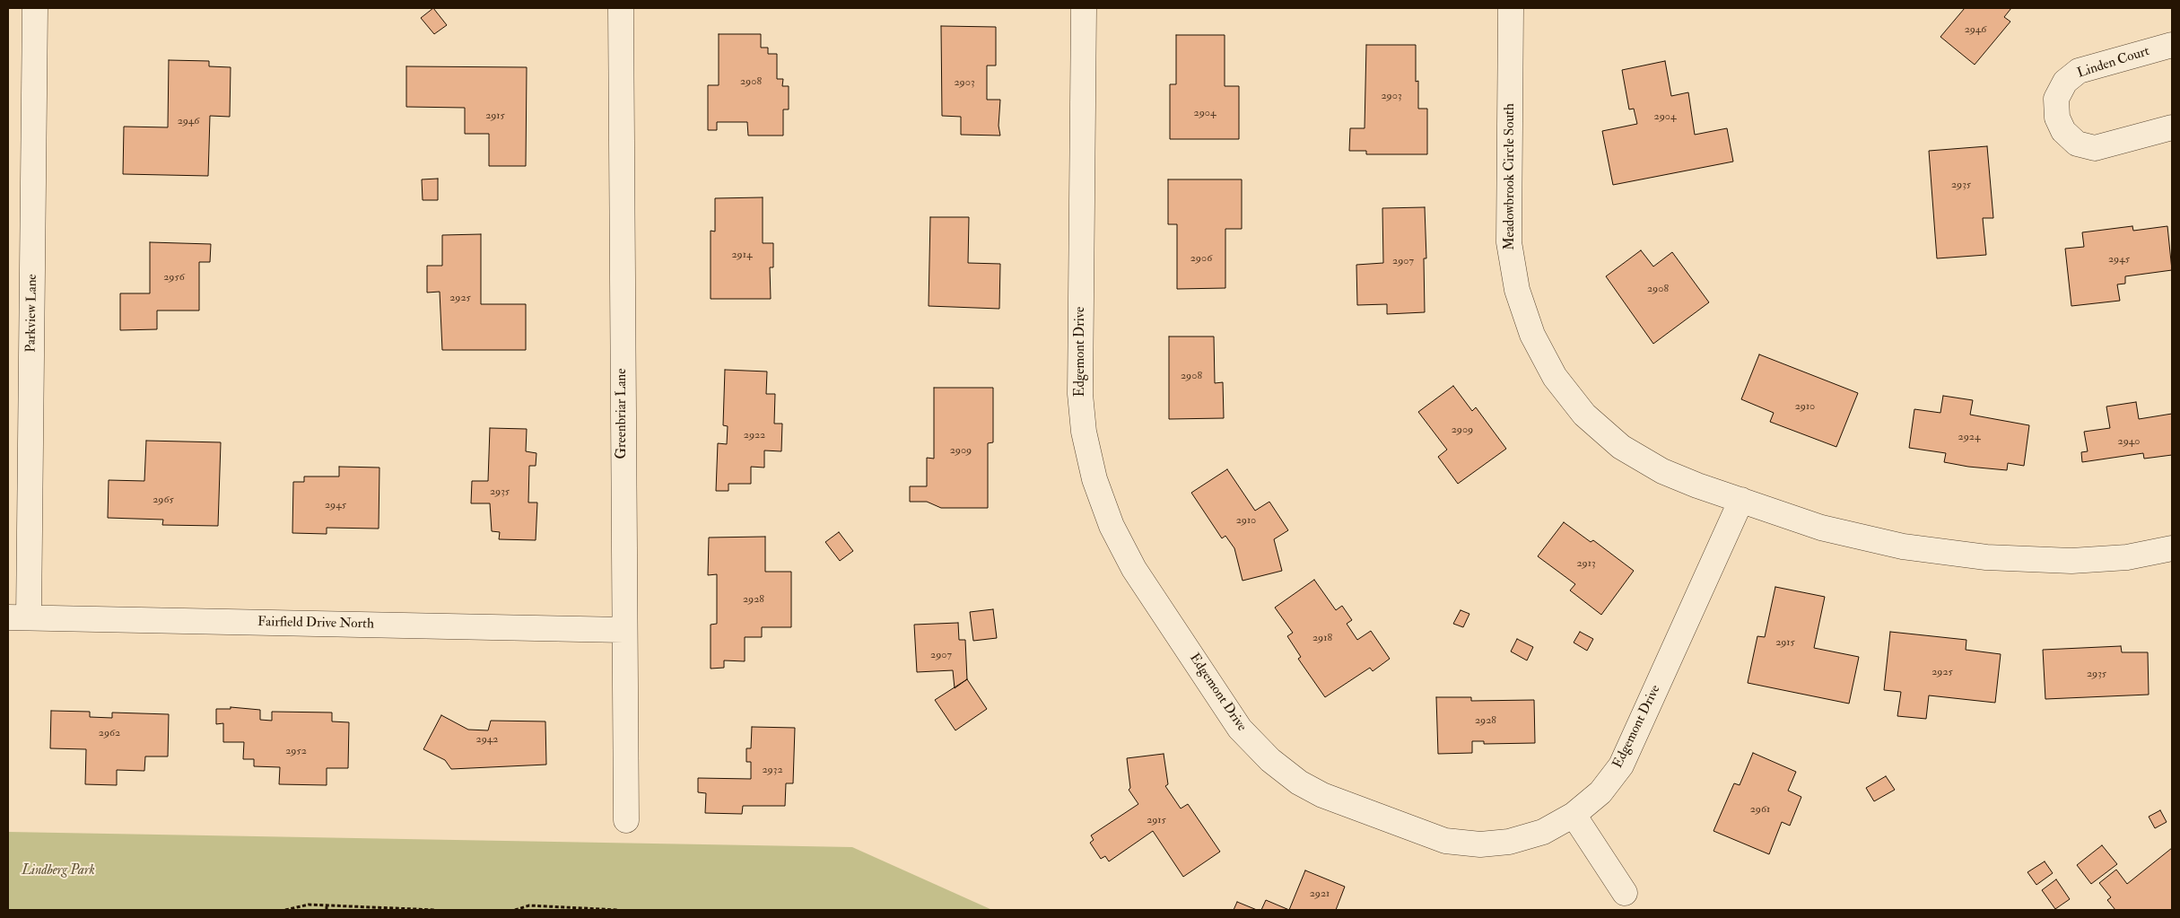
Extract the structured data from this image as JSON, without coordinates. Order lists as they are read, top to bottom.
{
  "streets": {
    "street": [
      "Linden Court",
      "Meadowbrook Circle South",
      "Parkview Lane",
      "Edgemont Drive",
      "Greenbriar Lane",
      "Fairfield Drive North"
    ]
  },
  "crossings": [
    ["Meadowbrook Circle South", "Edgemont Drive"],
    ["Parkview Lane", "Fairfield Drive North"],
    ["Greenbriar Lane", "Fairfield Drive North"]
  ],
  "parks": ["Lindberg Park"],
  "house_numbers": [
    "2946",
    "2908",
    "2903",
    "2903",
    "2904",
    "2915",
    "2904",
    "2946",
    "2935",
    "2914",
    "2906",
    "2945",
    "2907",
    "2956",
    "2908",
    "2925",
    "2908",
    "2910",
    "2909",
    "2922",
    "2924",
    "2940",
    "2909",
    "2935",
    "2965",
    "2945",
    "2910",
    "2913",
    "2928",
    "2918",
    "2915",
    "2907",
    "2925",
    "2935",
    "2928",
    "2962",
    "2942",
    "2952",
    "2932",
    "2961",
    "2915",
    "2921"
  ]
}
